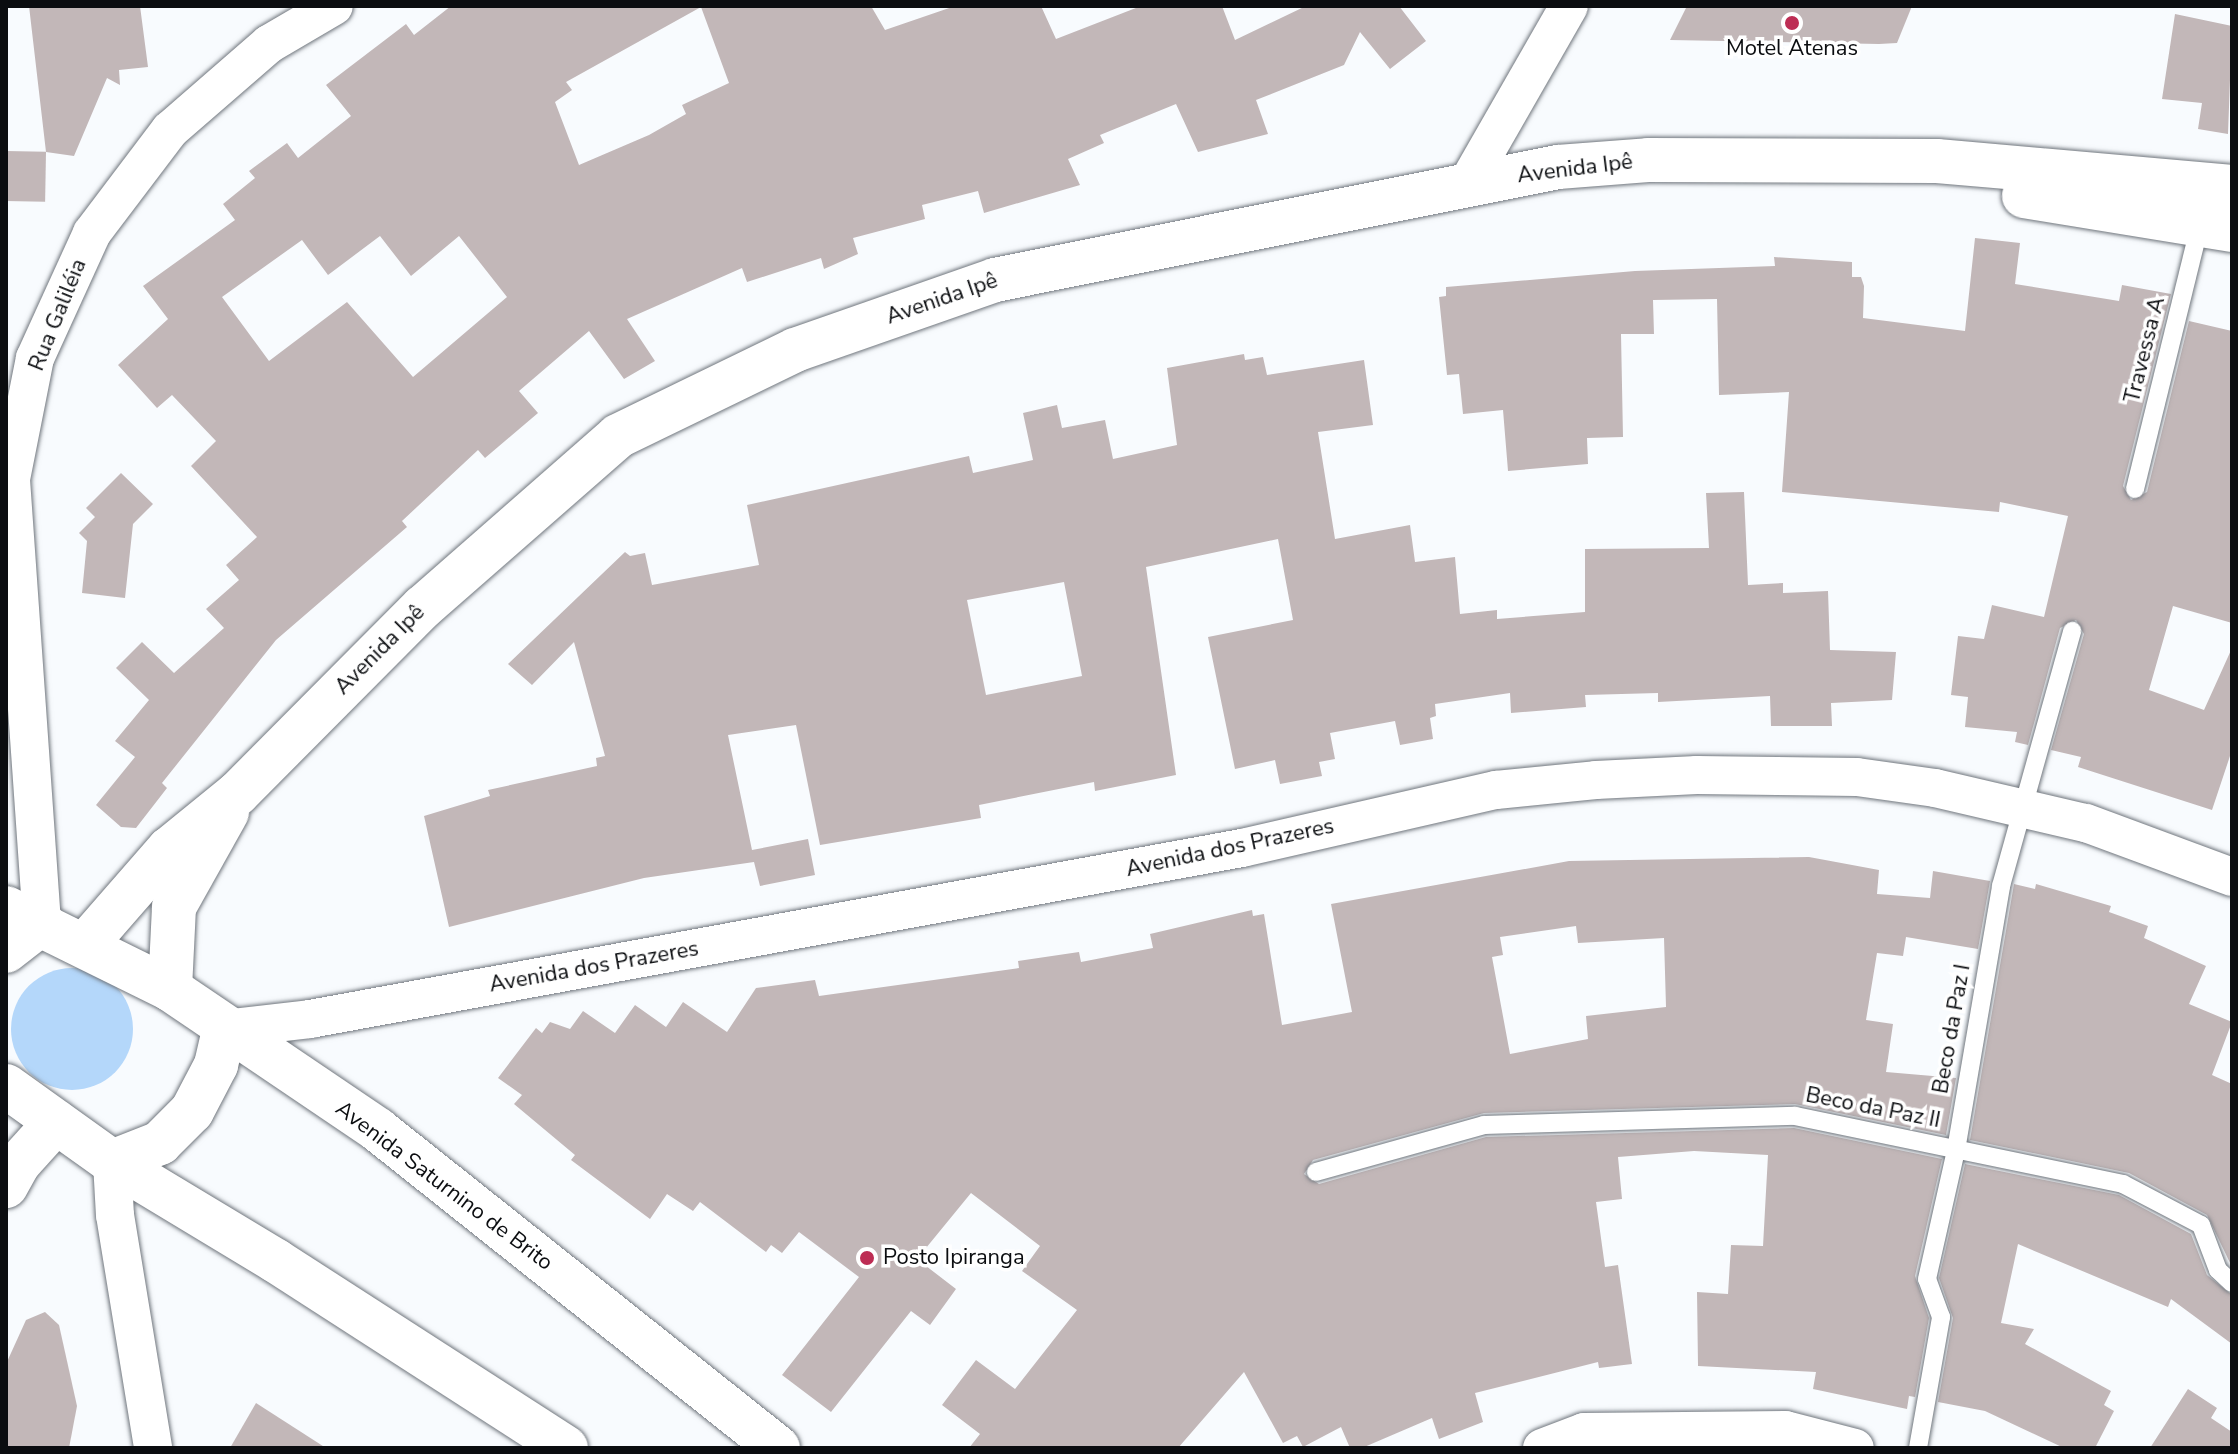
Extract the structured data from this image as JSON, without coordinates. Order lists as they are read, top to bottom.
{
  "streets": {
    "main road": ["Avenida Ipê", "Avenida Saturnino de Brito"],
    "street": ["Rua Galiléia", "Avenida dos Prazeres"],
    "lane": ["Travessa A", "Beco da Paz I", "Beco da Paz II"]
  },
  "crossings": [
    ["Avenida Ipê", "Travessa A"],
    ["Avenida Ipê", "Avenida Saturnino de Brito"],
    ["Rua Galiléia", "Avenida Saturnino de Brito"],
    ["Avenida dos Prazeres", "Beco da Paz I"],
    ["Avenida dos Prazeres", "Avenida Saturnino de Brito"],
    ["Beco da Paz I", "Beco da Paz II"]
  ],
  "places": ["Motel Atenas", "Posto Ipiranga"]
}
